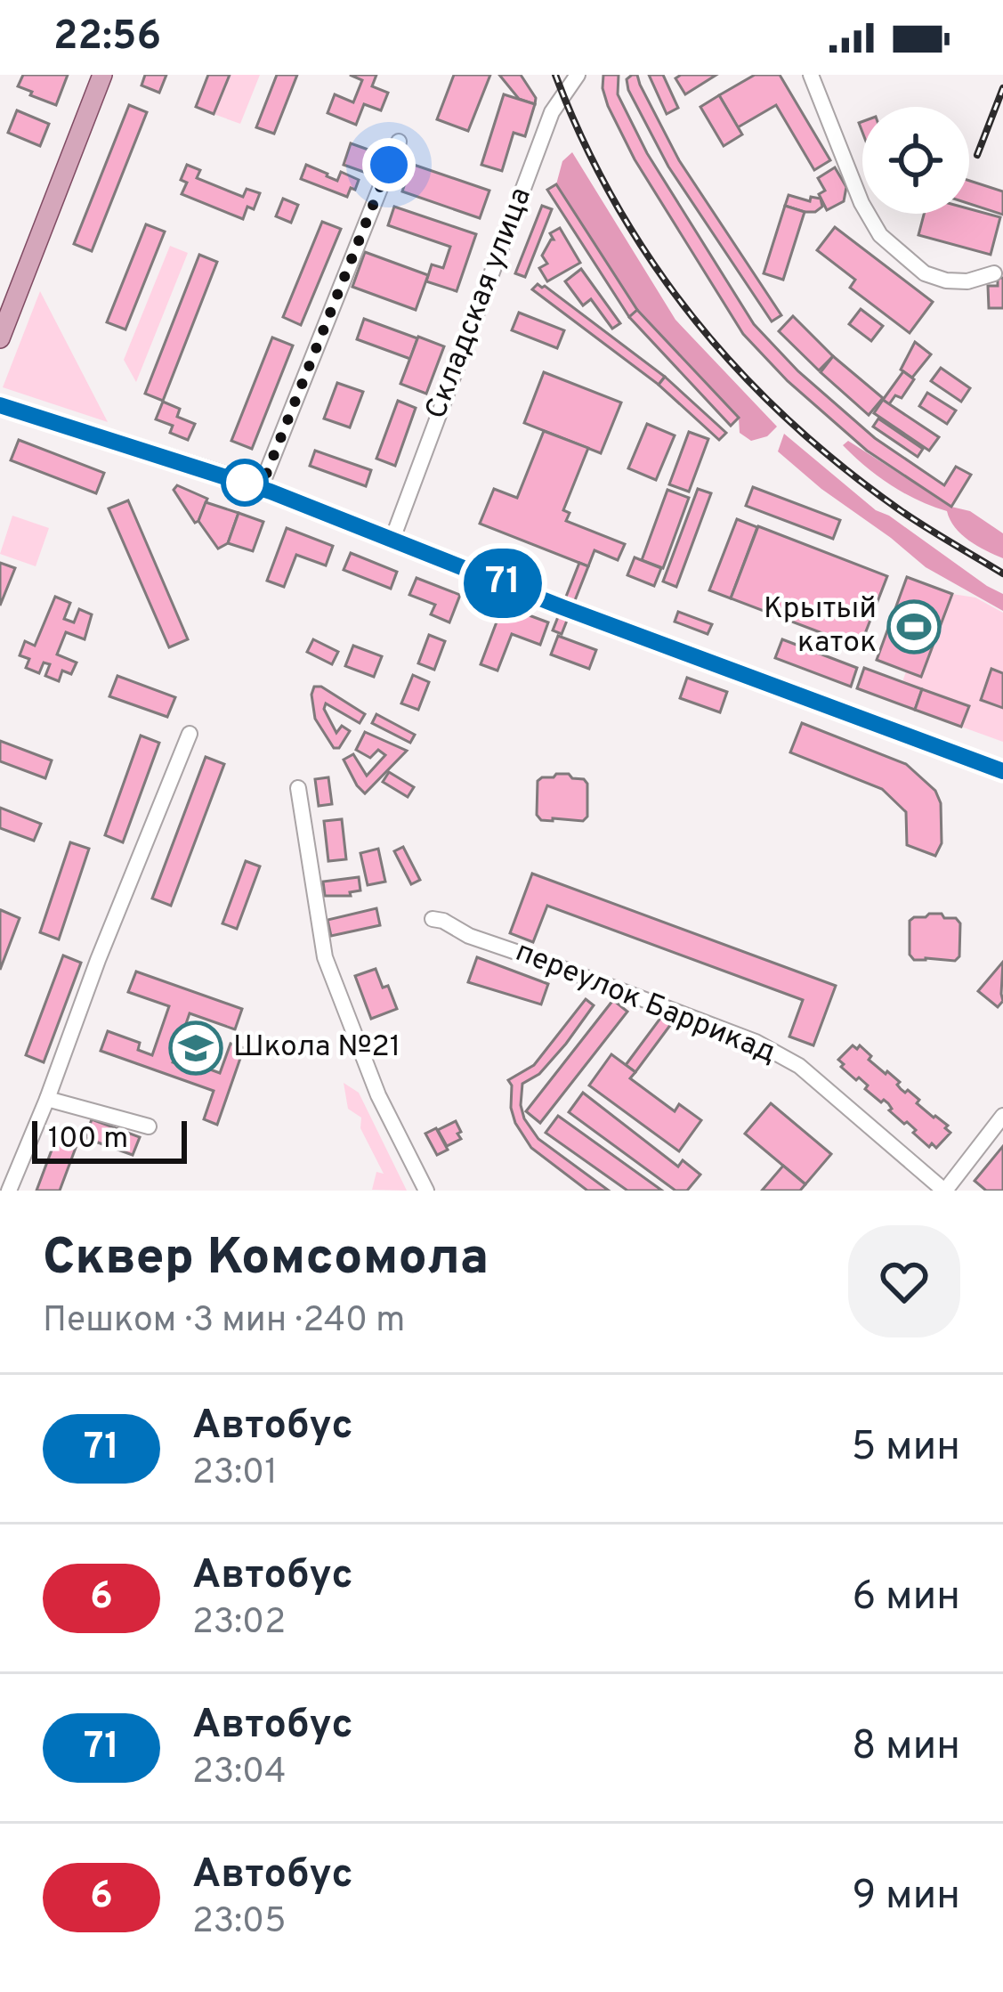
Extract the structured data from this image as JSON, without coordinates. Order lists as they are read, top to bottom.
{
  "streets": {
    "street": ["Складская улица", "переулок Баррикад"]
  },
  "places": {
    "sports": ["Крытый каток"],
    "school or university": ["Школа №21"]
  },
  "lines": ["bus line 71"],
  "scale_bar": "100 m",
  "page": {
    "status": "22:56",
    "on_map": "71",
    "scale": "100 m",
    "heading": ["Сквер Комсомола", "Пешком · 3 мин · 240 m"],
    "list": [
      {
        "mark": "71",
        "name": "Автобус",
        "note": "23:01",
        "value": "5 мин"
      },
      {
        "mark": "6",
        "name": "Автобус",
        "note": "23:02",
        "value": "6 мин"
      },
      {
        "mark": "71",
        "name": "Автобус",
        "note": "23:04",
        "value": "8 мин"
      },
      {
        "mark": "6",
        "name": "Автобус",
        "note": "23:05",
        "value": "9 мин"
      }
    ]
  }
}
